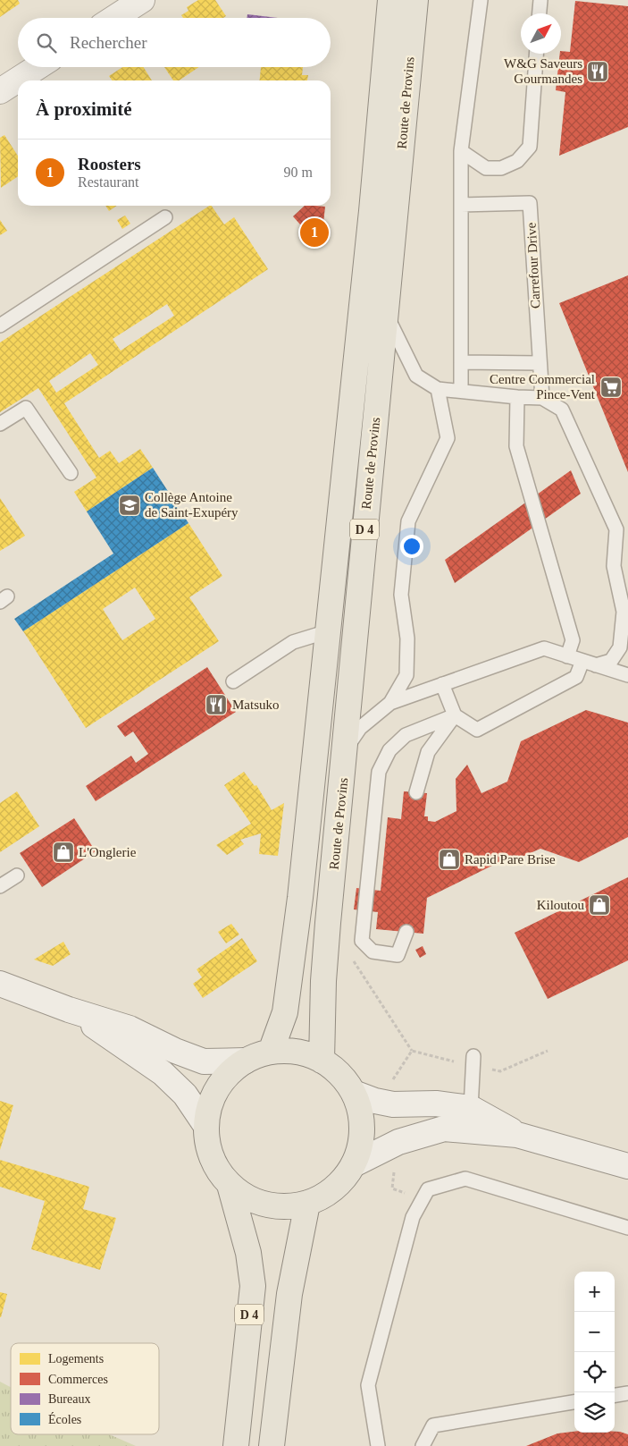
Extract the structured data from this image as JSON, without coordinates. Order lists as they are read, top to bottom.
{
  "streets": {
    "main road": ["Route de Provins", "D 4"],
    "lane": ["Carrefour Drive"]
  },
  "crossings": [
    ["Route de Provins", "D 4"]
  ],
  "places": {
    "restaurant": ["W&G Saveurs Gourmandes", "Matsuko"],
    "supermarket": ["Centre Commercial Pince-Vent"],
    "school or university": ["Collège Antoine de Saint-Exupéry"],
    "shop": ["L'Onglerie", "Rapid Pare Brise", "Kiloutou"]
  },
  "legend": [
    "Logements",
    "Commerces",
    "Bureaux",
    "Écoles"
  ],
  "north": "top right",
  "page": {
    "search": "Rechercher",
    "heading": "À proximité",
    "list": [
      {
        "mark": "1",
        "name": "Roosters",
        "note": "Restaurant",
        "value": "90 m"
      }
    ],
    "pins": "1",
    "map_buttons": ["+", "−"]
  }
}
